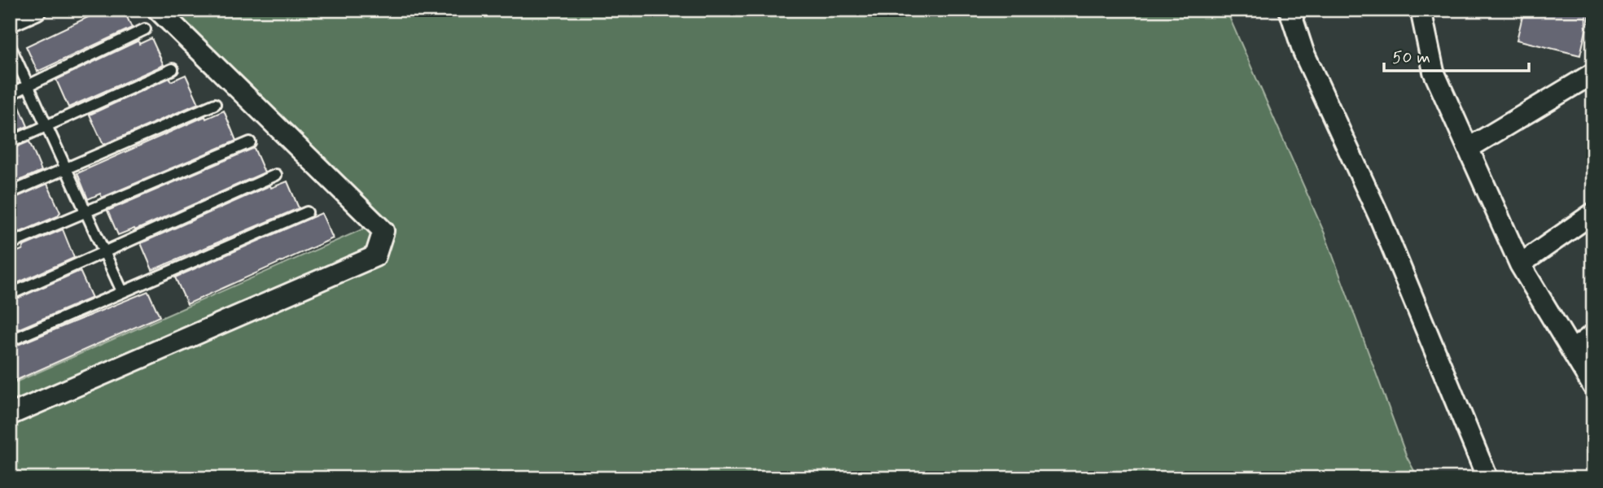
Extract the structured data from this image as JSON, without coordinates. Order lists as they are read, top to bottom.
{
  "scale_bar": "50 m"
}
